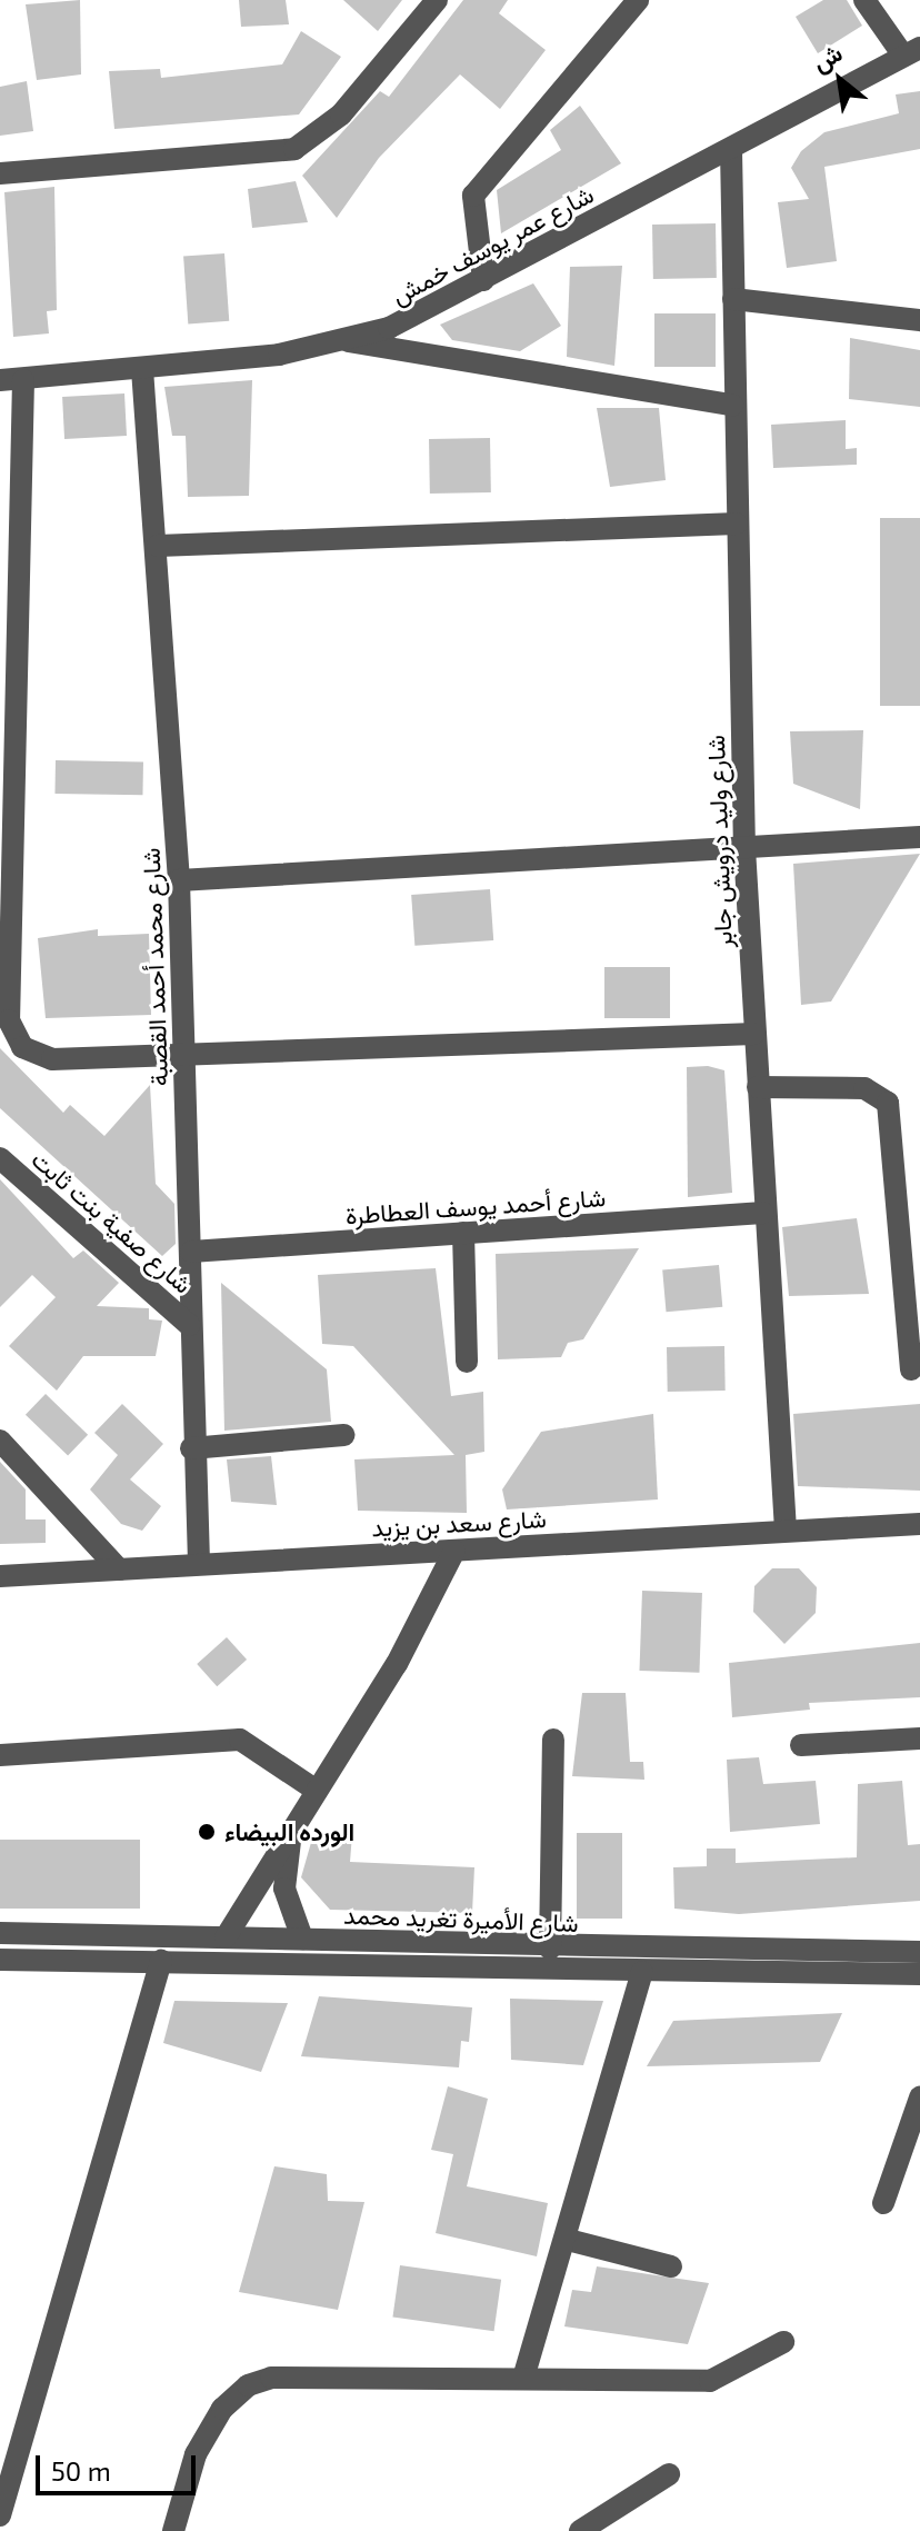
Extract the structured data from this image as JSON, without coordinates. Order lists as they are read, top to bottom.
{
  "streets": {
    "street": [
      "شارع عمر يوسف خمش",
      "شارع وليد درويش جابر",
      "شارع محمد أحمد القصبة",
      "شارع أحمد يوسف العطاطرة",
      "شارع صفية بنت ثابت",
      "شارع سعد بن يزيد",
      "شارع الأميرة تغريد محمد"
    ]
  },
  "crossings": [
    ["شارع عمر يوسف خمش", "شارع وليد درويش جابر"],
    ["شارع عمر يوسف خمش", "شارع محمد أحمد القصبة"],
    ["شارع وليد درويش جابر", "شارع أحمد يوسف العطاطرة"],
    ["شارع وليد درويش جابر", "شارع سعد بن يزيد"],
    ["شارع محمد أحمد القصبة", "شارع أحمد يوسف العطاطرة"],
    ["شارع محمد أحمد القصبة", "شارع صفية بنت ثابت"],
    ["شارع محمد أحمد القصبة", "شارع سعد بن يزيد"]
  ],
  "places": ["الورده البيضاء"],
  "scale_bar": "50 m",
  "north": "top left"
}
